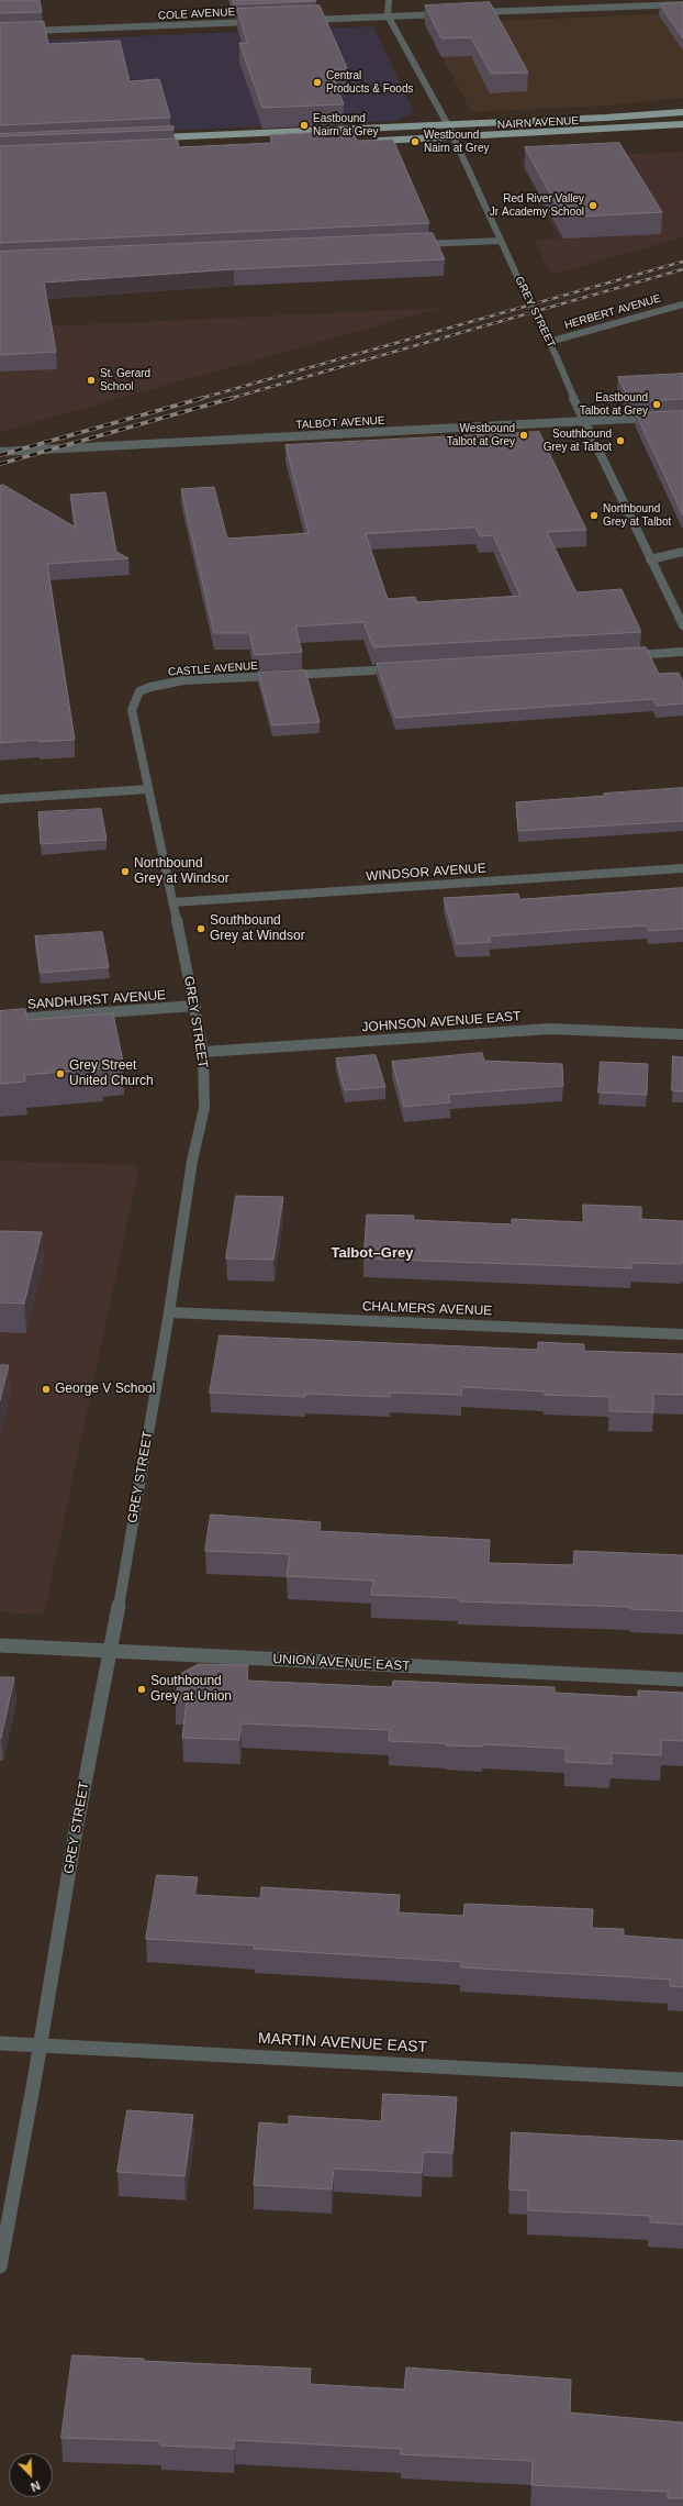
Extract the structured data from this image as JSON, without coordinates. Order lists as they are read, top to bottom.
{
  "streets": {
    "main road": ["NAIRN AVENUE"],
    "street": [
      "COLE AVENUE",
      "GREY STREET",
      "HERBERT AVENUE",
      "TALBOT AVENUE",
      "CASTLE AVENUE",
      "WINDSOR AVENUE",
      "SANDHURST AVENUE",
      "JOHNSON AVENUE EAST",
      "CHALMERS AVENUE",
      "UNION AVENUE EAST",
      "MARTIN AVENUE EAST"
    ]
  },
  "crossings": [
    ["NAIRN AVENUE", "GREY STREET"],
    ["GREY STREET", "HERBERT AVENUE"],
    ["GREY STREET", "TALBOT AVENUE"],
    ["GREY STREET", "CASTLE AVENUE"],
    ["GREY STREET", "WINDSOR AVENUE"],
    ["GREY STREET", "SANDHURST AVENUE"],
    ["GREY STREET", "JOHNSON AVENUE EAST"],
    ["GREY STREET", "CHALMERS AVENUE"],
    ["GREY STREET", "UNION AVENUE EAST"],
    ["GREY STREET", "MARTIN AVENUE EAST"]
  ],
  "districts": ["Talbot–Grey"],
  "places": [
    "Central Products & Foods",
    "Eastbound Nairn at Grey",
    "Westbound Nairn at Grey",
    "Red River Valley Jr Academy School",
    "St. Gerard School",
    "Eastbound Talbot at Grey",
    "Westbound Talbot at Grey",
    "Southbound Grey at Talbot",
    "Northbound Grey at Talbot",
    "Northbound Grey at Windsor",
    "Southbound Grey at Windsor",
    "Grey Street United Church",
    "George V School",
    "Southbound Grey at Union"
  ],
  "north": "bottom right"
}
